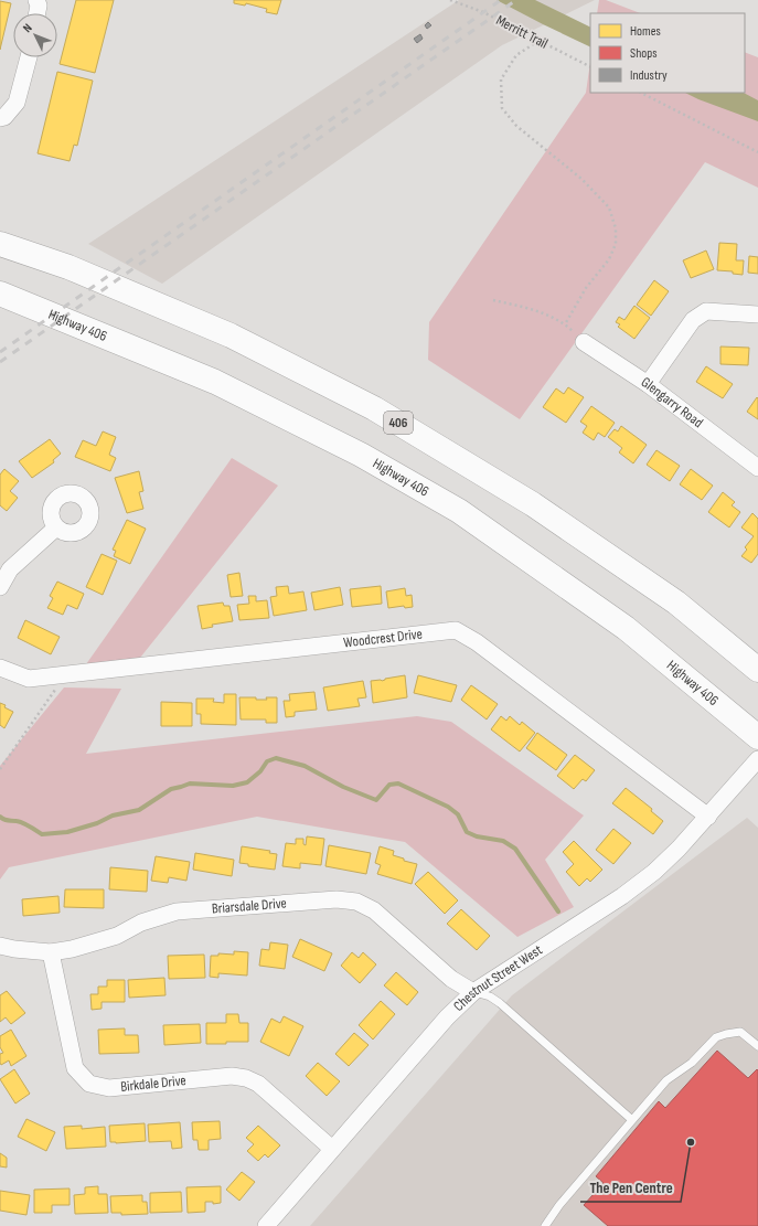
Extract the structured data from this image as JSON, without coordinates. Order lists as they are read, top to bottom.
{
  "streets": {
    "highway": ["Highway 406", "406"],
    "street": [
      "Glengarry Road",
      "Woodcrest Drive",
      "Briarsdale Drive",
      "Chestnut Street West",
      "Birkdale Drive"
    ],
    "path": ["Merritt Trail"]
  },
  "crossings": [
    ["Woodcrest Drive", "Chestnut Street West"],
    ["Briarsdale Drive", "Chestnut Street West"],
    ["Briarsdale Drive", "Birkdale Drive"],
    ["Chestnut Street West", "Birkdale Drive"]
  ],
  "places": ["The Pen Centre"],
  "legend": ["Homes", "Shops", "Industry"],
  "north": "top left"
}
